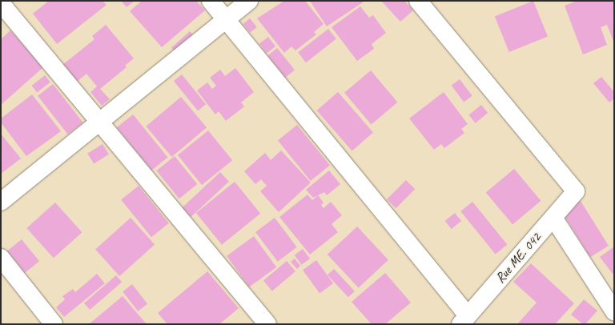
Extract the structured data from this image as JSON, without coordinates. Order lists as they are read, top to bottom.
{
  "streets": {
    "street": ["Rue ME. 042"]
  }
}
